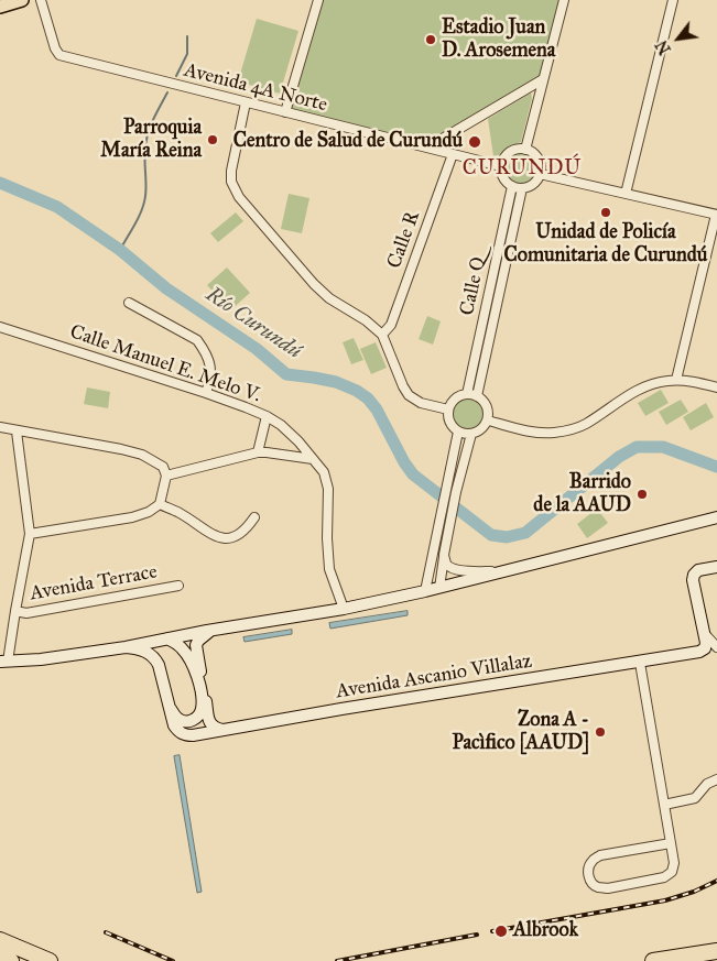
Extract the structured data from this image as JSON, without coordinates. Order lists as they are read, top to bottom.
{
  "streets": {
    "main road": ["Avenida Ascanio Villalaz"],
    "street": [
      "Avenida 4A Norte",
      "Calle R",
      "Calle Q",
      "Calle Manuel E. Melo V.",
      "Avenida Terrace"
    ]
  },
  "crossings": [
    ["Avenida 4A Norte", "Calle R"],
    ["Avenida 4A Norte", "Calle Q"],
    ["Calle Manuel E. Melo V.", "Avenida Ascanio Villalaz"]
  ],
  "districts": ["CURUNDÚ"],
  "water": ["Río Curundú"],
  "places": [
    "Estadio Juan D. Arosemena",
    "Parroquia María Reina",
    "Centro de Salud de Curundú",
    "Unidad de Policía Comunitaria de Curundú",
    "Barrido de la AAUD",
    "Zona A - Pacìfico [AAUD]",
    "Albrook"
  ],
  "north": "bottom left"
}
